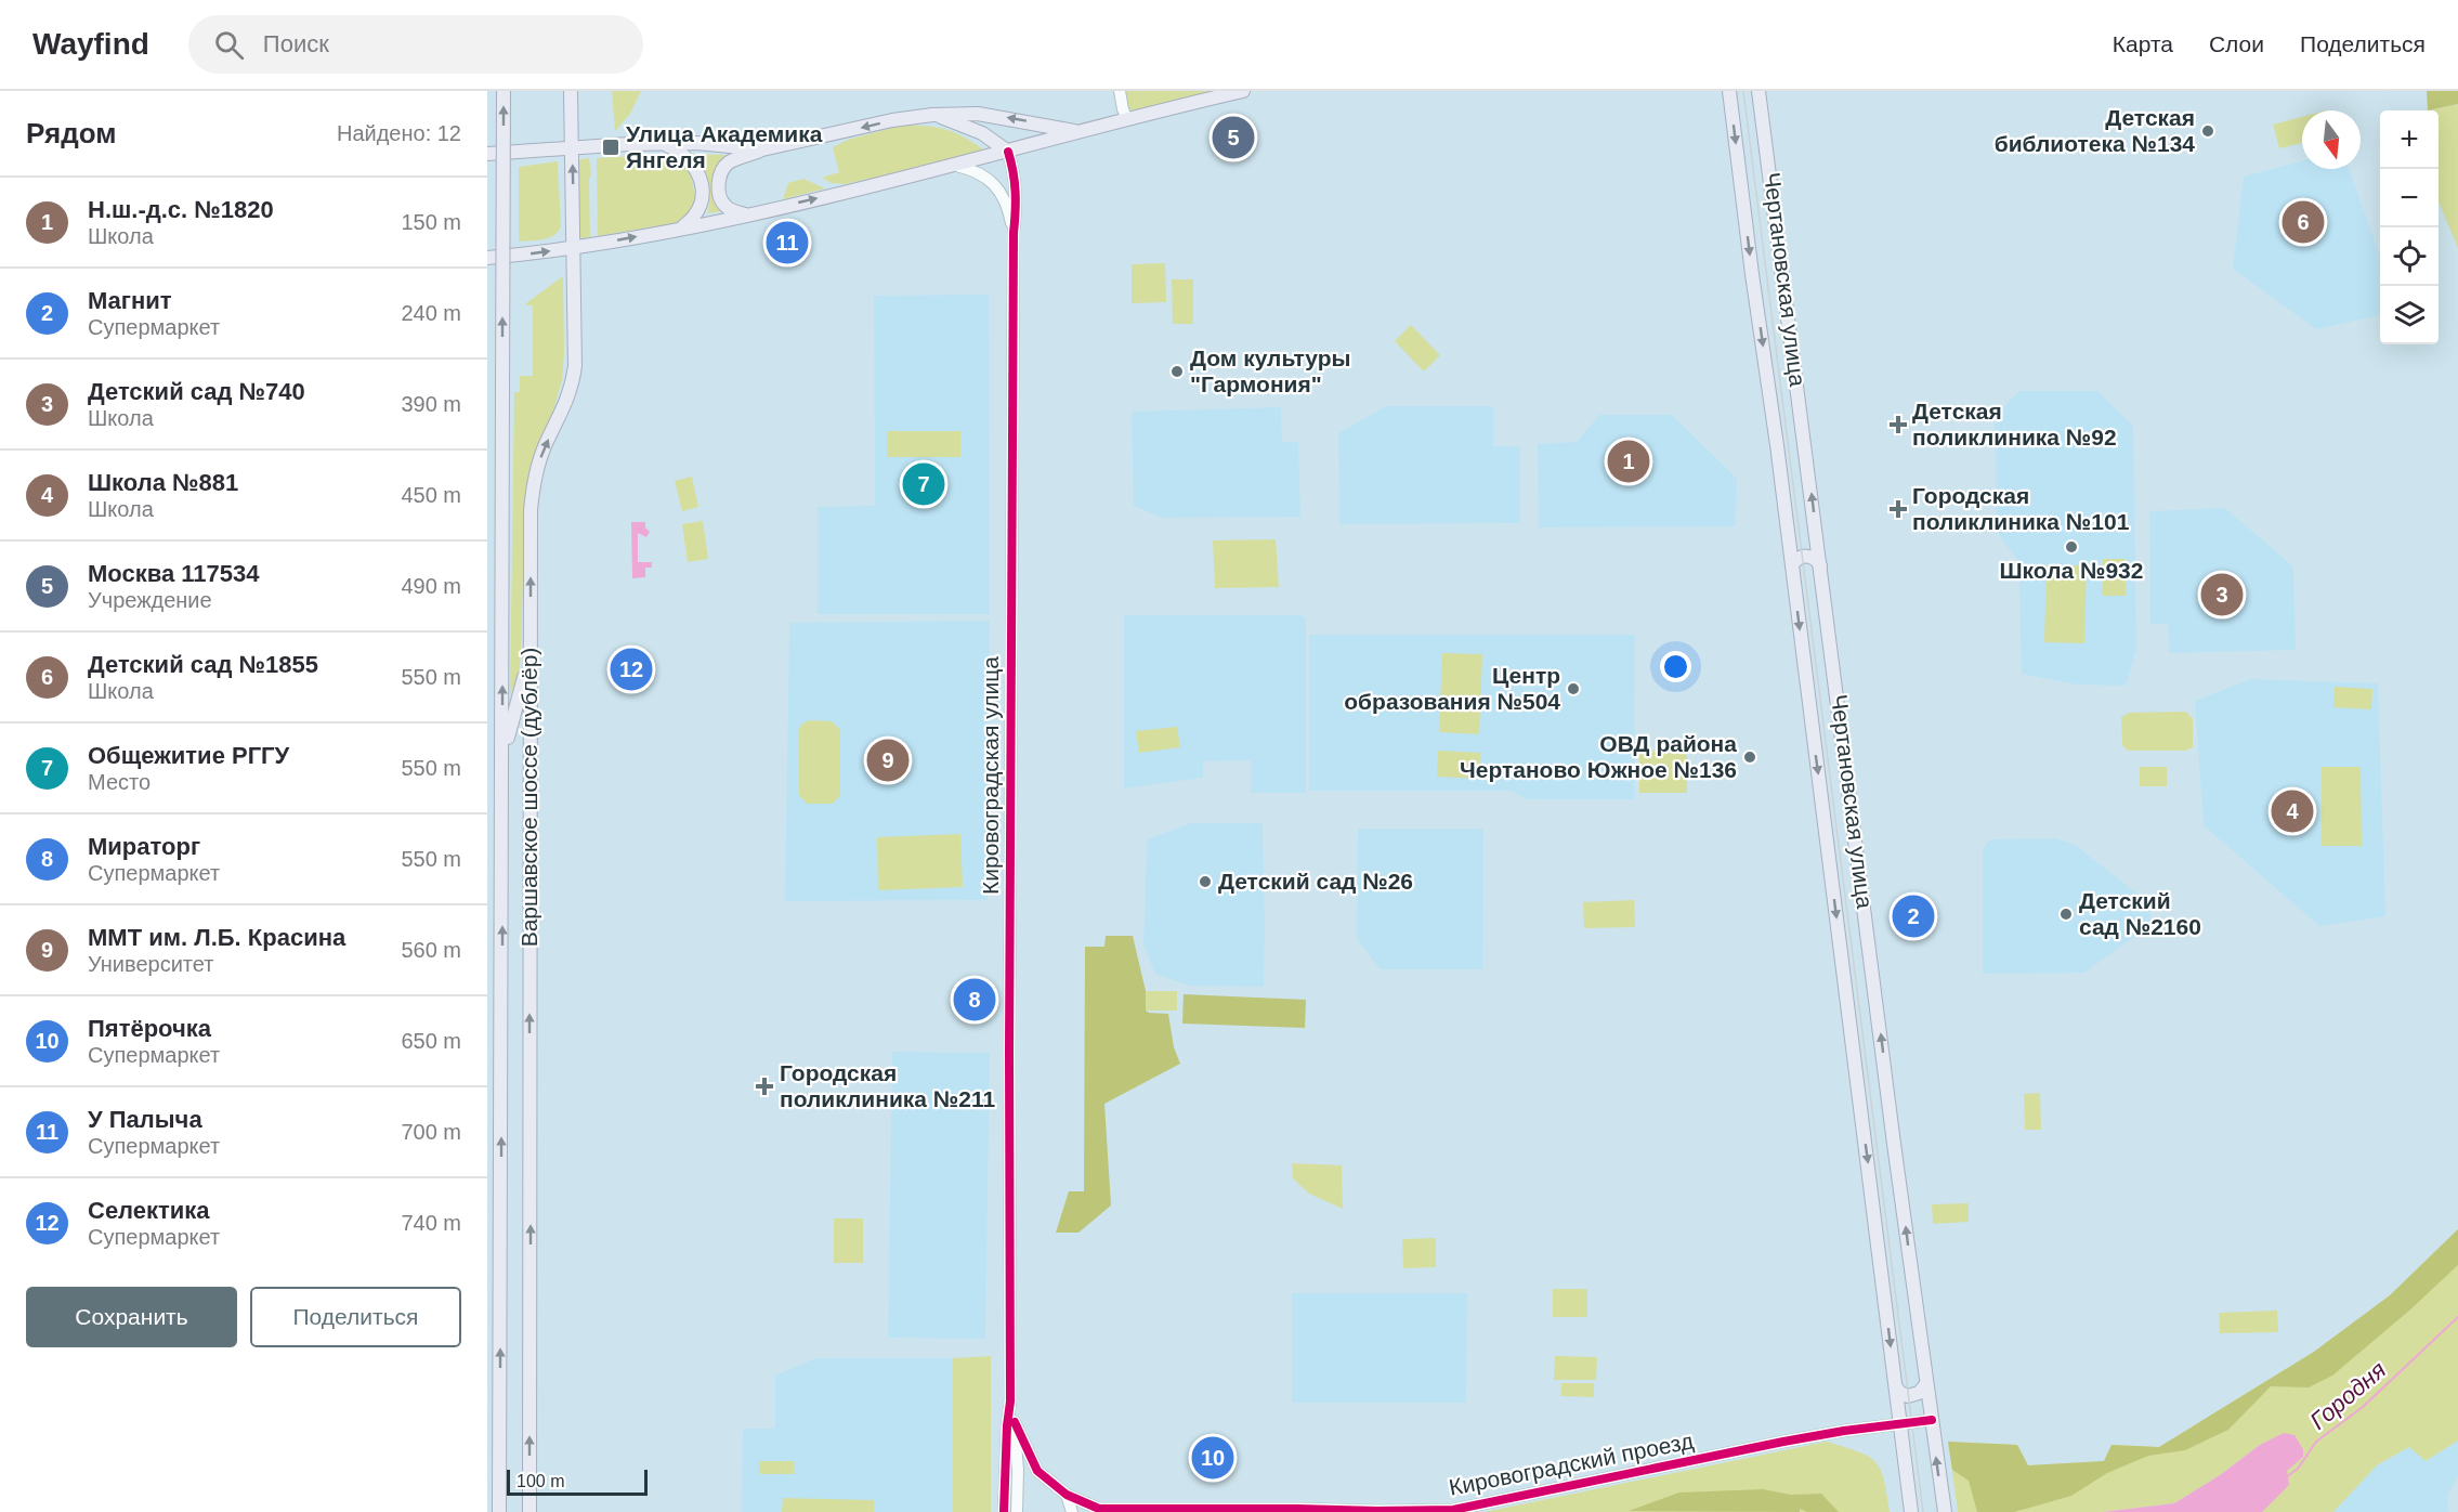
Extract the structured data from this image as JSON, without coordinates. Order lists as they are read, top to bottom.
{
  "streets": {
    "main road": ["Чертановская улица", "Варшавское шоссе (дублёр)"],
    "street": ["Кировоградская улица", "Кировоградский проезд"]
  },
  "crossings": [
    ["Чертановская улица", "Кировоградский проезд"]
  ],
  "water": ["Городня"],
  "places": {
    "other": [
      "Детская библиотека №134",
      "Дом культуры \"Гармония\"",
      "Школа №932",
      "Центр образования №504",
      "ОВД района Чертаново Южное №136",
      "Детский сад №26",
      "Детский сад №2160"
    ],
    "transit": ["Улица Академика Янгеля"],
    "health": ["Детская поликлиника №92", "Городская поликлиника №101", "Городская поликлиника №211"]
  },
  "scale_bar": "100 m",
  "north": "bottom",
  "page": {
    "header": "Wayfind",
    "search": "Поиск",
    "nav": ["Карта", "Слои", "Поделиться"],
    "heading": ["Рядом", "Найдено: 12"],
    "map_buttons": ["+", "−"],
    "pins": [
      "5",
      "6",
      "11",
      "1",
      "7",
      "3",
      "12",
      "9",
      "4",
      "2",
      "8",
      "10"
    ],
    "list": [
      {
        "mark": "1",
        "name": "Н.ш.-д.с. №1820",
        "note": "Школа",
        "value": "150 m"
      },
      {
        "mark": "2",
        "name": "Магнит",
        "note": "Супермаркет",
        "value": "240 m"
      },
      {
        "mark": "3",
        "name": "Детский сад №740",
        "note": "Школа",
        "value": "390 m"
      },
      {
        "mark": "4",
        "name": "Школа №881",
        "note": "Школа",
        "value": "450 m"
      },
      {
        "mark": "5",
        "name": "Москва 117534",
        "note": "Учреждение",
        "value": "490 m"
      },
      {
        "mark": "6",
        "name": "Детский сад №1855",
        "note": "Школа",
        "value": "550 m"
      },
      {
        "mark": "7",
        "name": "Общежитие РГГУ",
        "note": "Место",
        "value": "550 m"
      },
      {
        "mark": "8",
        "name": "Мираторг",
        "note": "Супермаркет",
        "value": "550 m"
      },
      {
        "mark": "9",
        "name": "ММТ им. Л.Б. Красина",
        "note": "Университет",
        "value": "560 m"
      },
      {
        "mark": "10",
        "name": "Пятёрочка",
        "note": "Супермаркет",
        "value": "650 m"
      },
      {
        "mark": "11",
        "name": "У Палыча",
        "note": "Супермаркет",
        "value": "700 m"
      },
      {
        "mark": "12",
        "name": "Селектика",
        "note": "Супермаркет",
        "value": "740 m"
      }
    ],
    "buttons": ["Сохранить", "Поделиться"],
    "scale": "100 m"
  }
}
